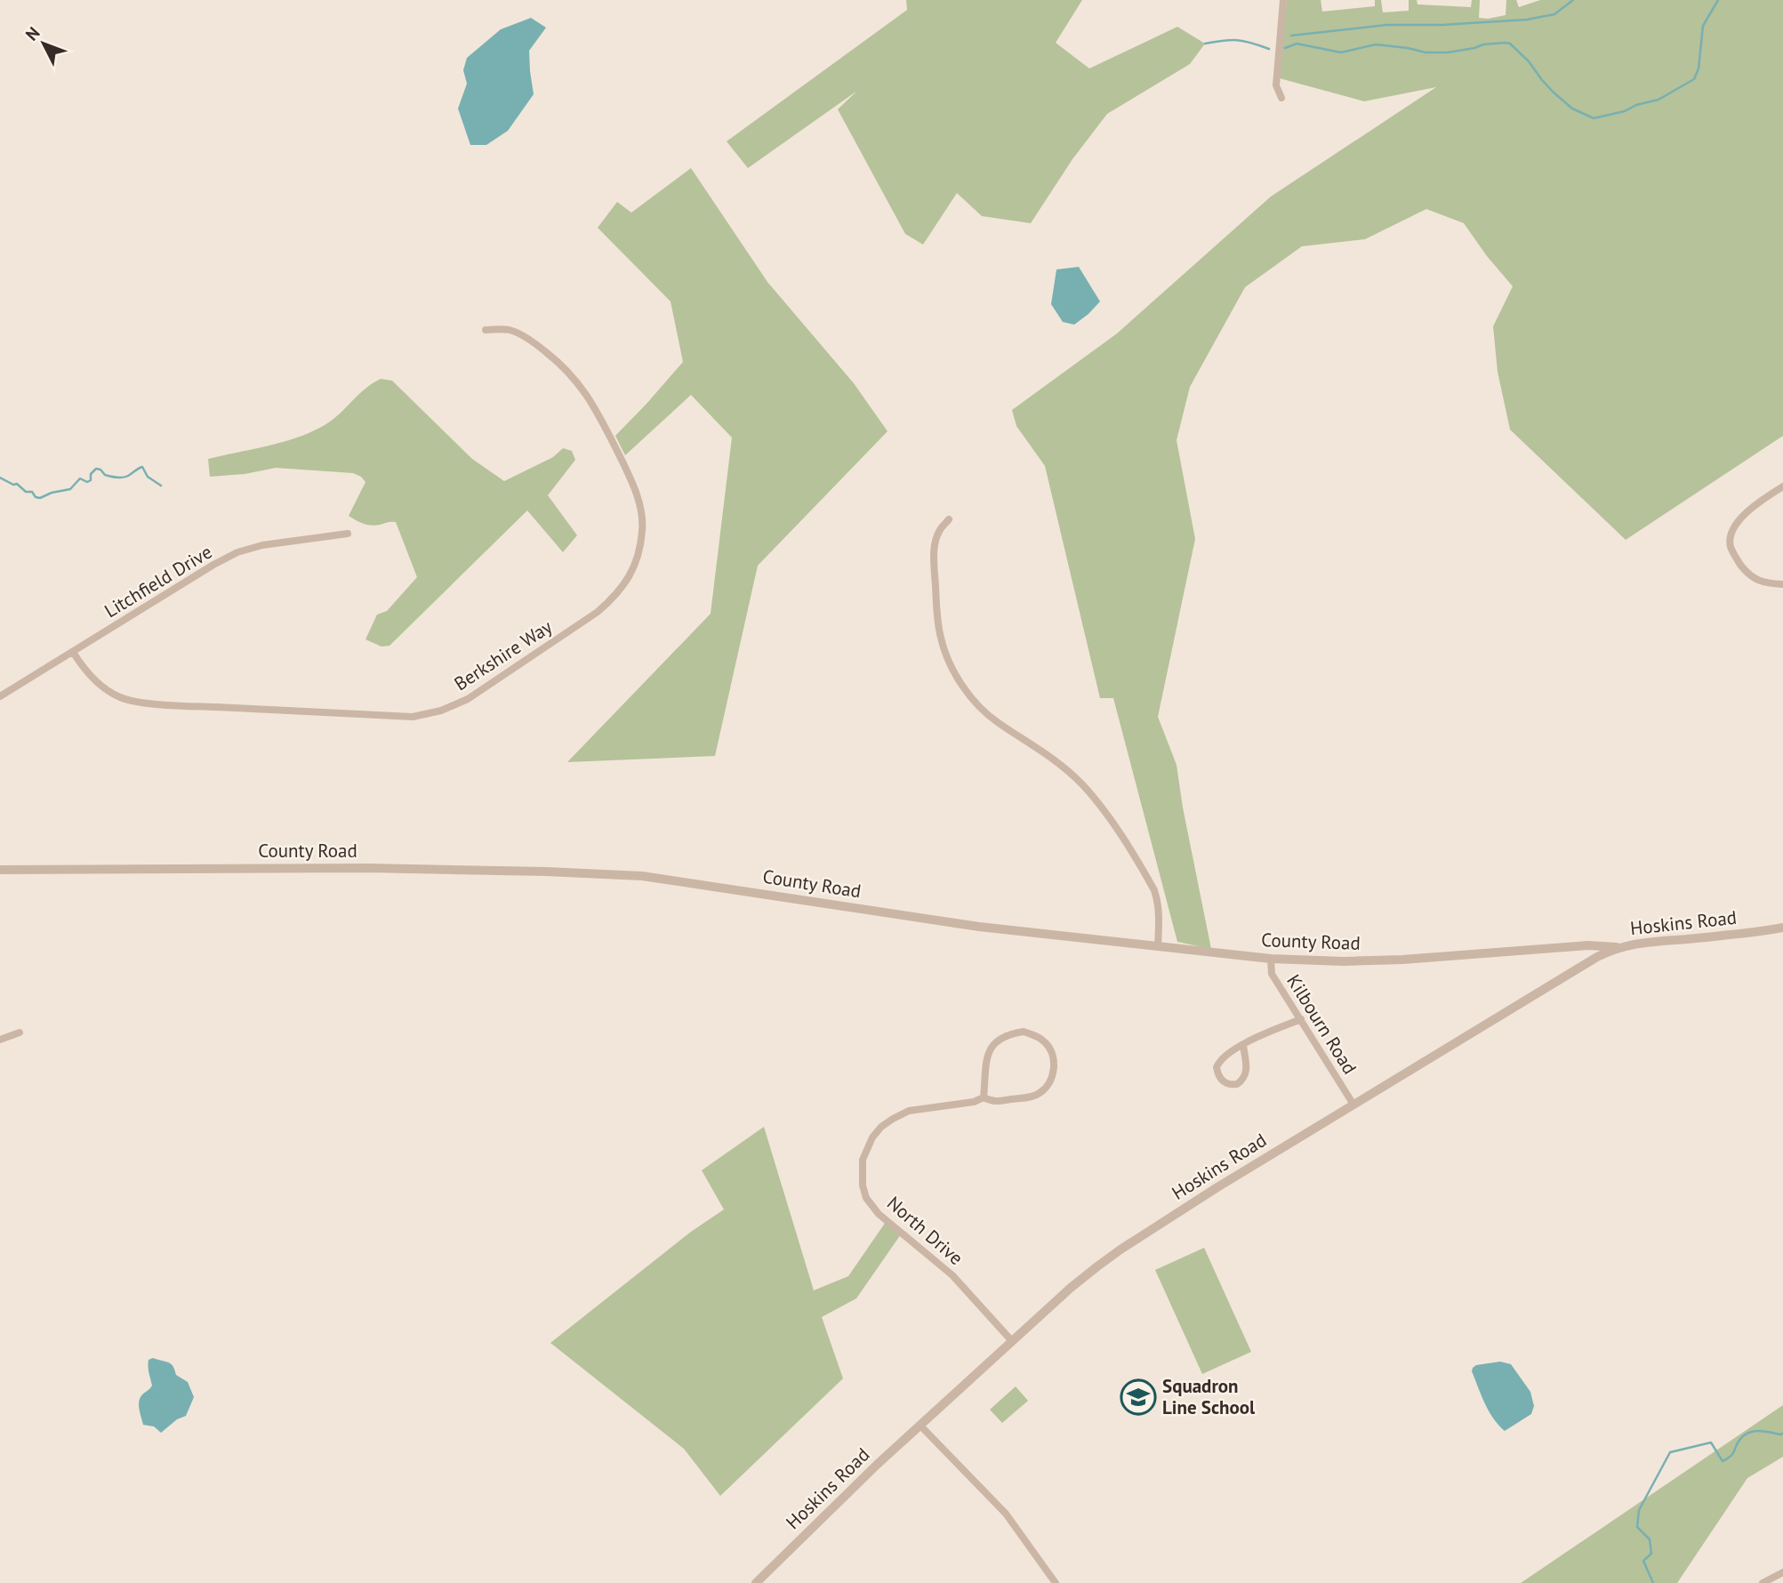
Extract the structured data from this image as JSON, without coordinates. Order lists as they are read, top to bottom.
{
  "streets": {
    "street": [
      "Litchfield Drive",
      "Berkshire Way",
      "County Road",
      "Hoskins Road",
      "Kilbourn Road",
      "North Drive"
    ]
  },
  "crossings": [
    ["Litchfield Drive", "Berkshire Way"],
    ["County Road", "Hoskins Road"],
    ["County Road", "Kilbourn Road"],
    ["Hoskins Road", "Kilbourn Road"],
    ["Hoskins Road", "North Drive"]
  ],
  "places": {
    "school or university": ["Squadron Line School"]
  },
  "north": "top left"
}
